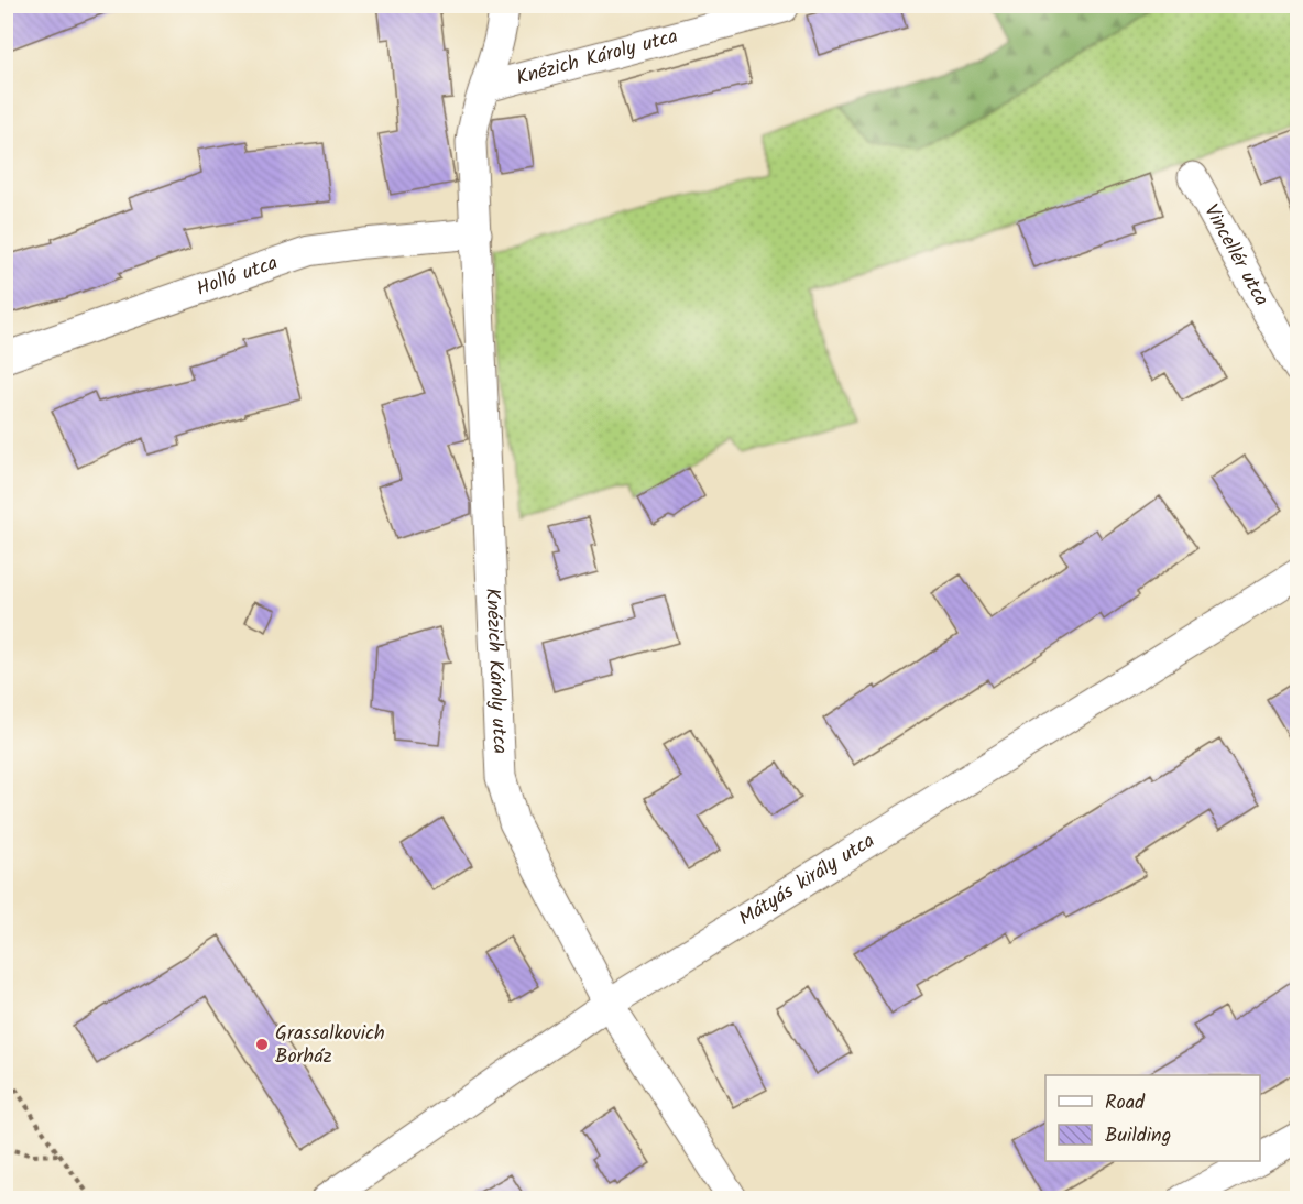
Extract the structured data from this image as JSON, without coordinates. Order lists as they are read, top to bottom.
{
  "streets": {
    "street": [
      "Knézich Károly utca",
      "Vincellér utca",
      "Holló utca",
      "Mátyás király utca"
    ]
  },
  "crossings": [
    ["Knézich Károly utca", "Holló utca"],
    ["Knézich Károly utca", "Mátyás király utca"]
  ],
  "places": ["Grassalkovich Borház"],
  "legend": ["Road", "Building"]
}
